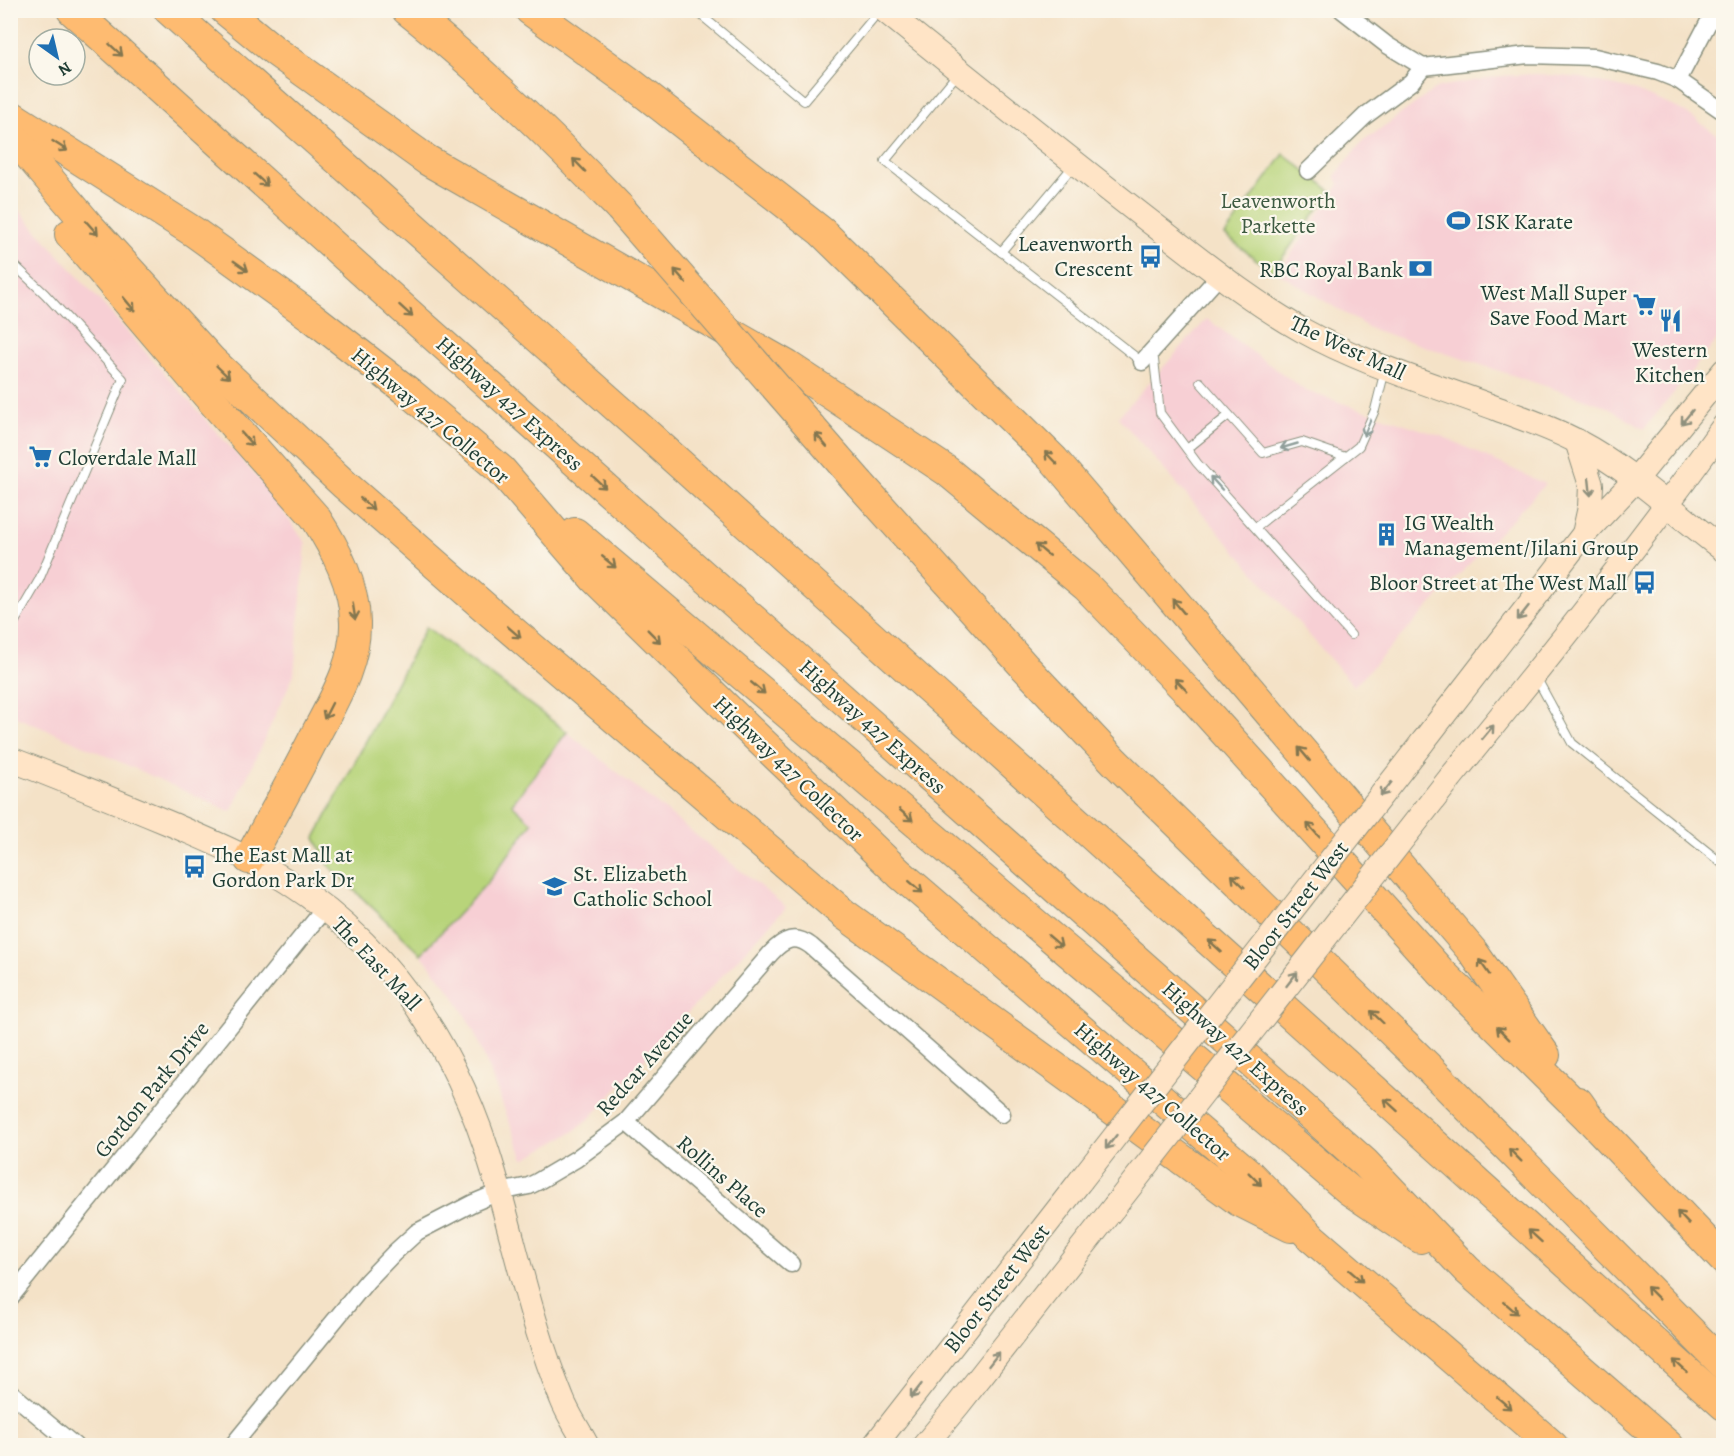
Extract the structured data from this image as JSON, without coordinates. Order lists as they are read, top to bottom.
{
  "streets": {
    "highway": ["Highway 427 Express", "Highway 427 Collector"],
    "main road": ["The West Mall", "Bloor Street West", "The East Mall"],
    "street": ["Redcar Avenue", "Gordon Park Drive", "Rollins Place"]
  },
  "crossings": [
    ["The West Mall", "Bloor Street West"],
    ["The East Mall", "Redcar Avenue"],
    ["The East Mall", "Gordon Park Drive"],
    ["Redcar Avenue", "Rollins Place"]
  ],
  "parks": ["Leavenworth Parkette"],
  "places": {
    "sports": ["ISK Karate"],
    "bus stop": ["Leavenworth Crescent", "Bloor Street at The West Mall", "The East Mall at Gordon Park Dr"],
    "bank": ["RBC Royal Bank"],
    "supermarket": ["West Mall Super Save Food Mart", "Cloverdale Mall"],
    "restaurant": ["Western Kitchen"],
    "building": ["IG Wealth Management/Jilani Group"],
    "school or university": ["St. Elizabeth Catholic School"]
  },
  "north": "bottom right"
}
